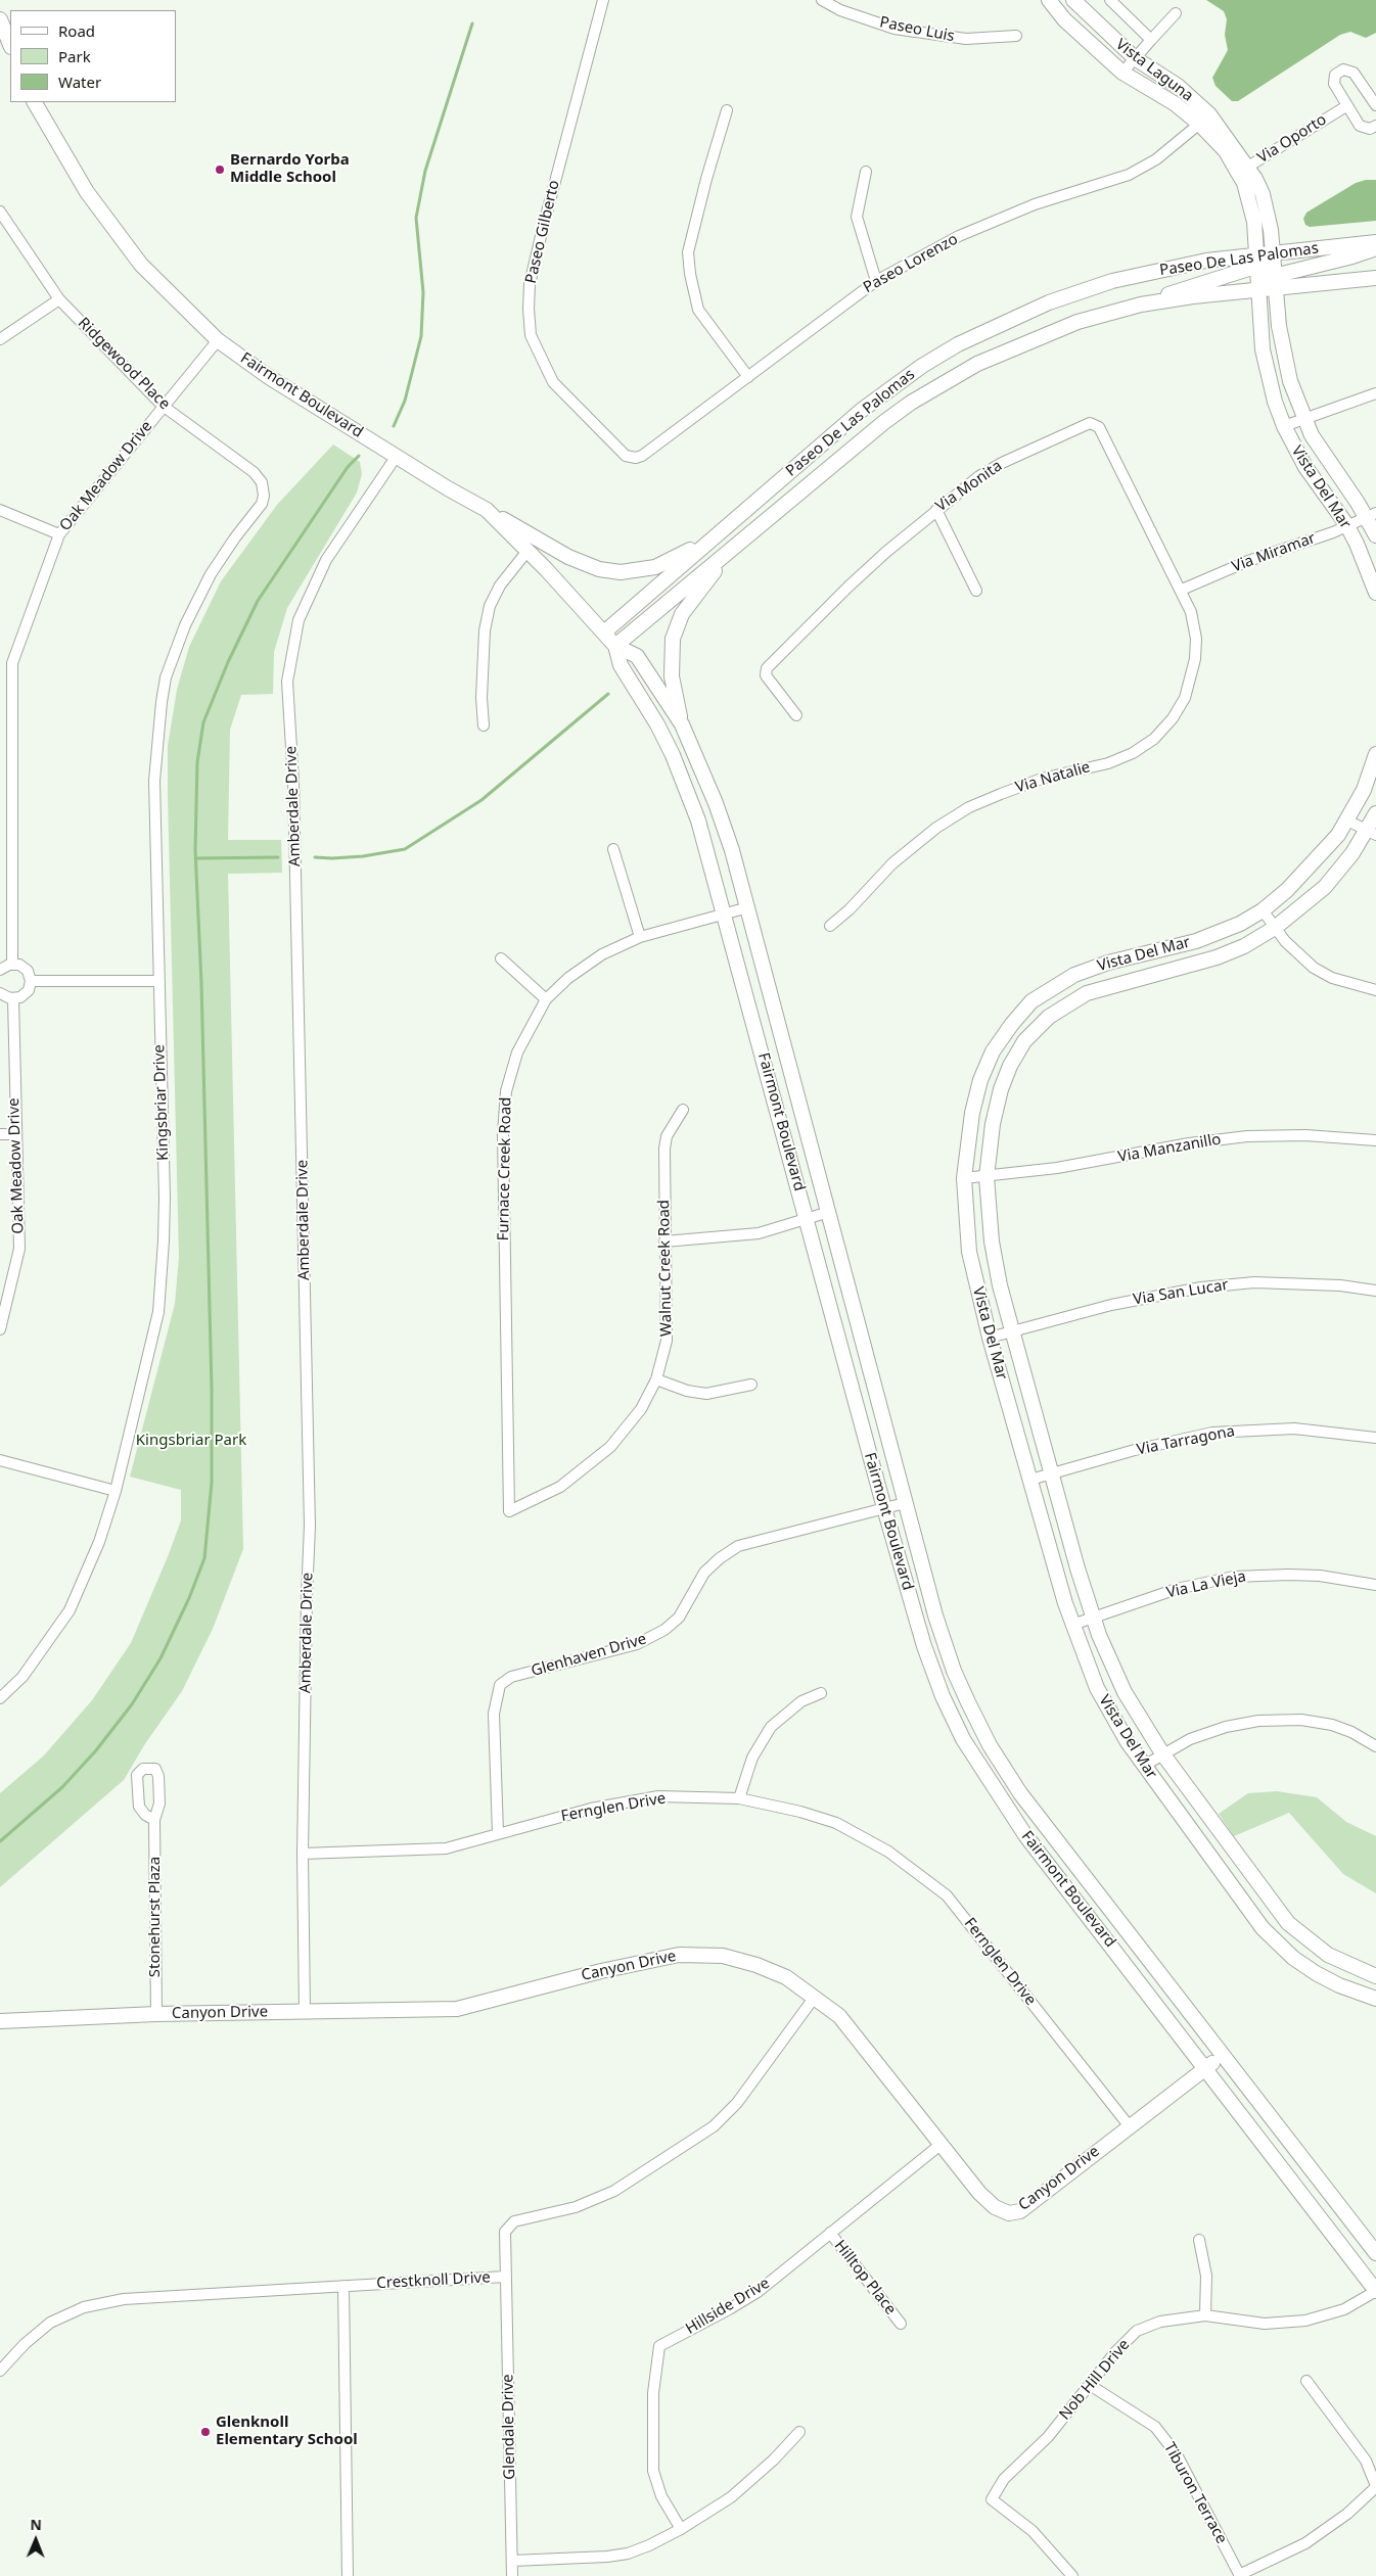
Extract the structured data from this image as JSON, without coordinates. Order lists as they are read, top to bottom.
{
  "streets": {
    "street": [
      "Paseo Luis",
      "Vista Laguna",
      "Via Oporto",
      "Paseo Gilberto",
      "Paseo De Las Palomas",
      "Paseo Lorenzo",
      "Ridgewood Place",
      "Fairmont Boulevard",
      "Oak Meadow Drive",
      "Via Monita",
      "Vista Del Mar",
      "Via Miramar",
      "Via Natalie",
      "Amberdale Drive",
      "Kingsbriar Drive",
      "Via Manzanillo",
      "Furnace Creek Road",
      "Walnut Creek Road",
      "Via San Lucar",
      "Via Tarragona",
      "Via La Vieja",
      "Glenhaven Drive",
      "Fernglen Drive",
      "Stonehurst Plaza",
      "Canyon Drive",
      "Hilltop Place",
      "Crestknoll Drive",
      "Hillside Drive",
      "Nob Hill Drive",
      "Glendale Drive",
      "Tiburon Terrace"
    ]
  },
  "crossings": [
    ["Vista Laguna", "Via Oporto"],
    ["Vista Laguna", "Paseo De Las Palomas"],
    ["Vista Laguna", "Paseo Lorenzo"],
    ["Vista Laguna", "Vista Del Mar"],
    ["Paseo Gilberto", "Paseo Lorenzo"],
    ["Paseo De Las Palomas", "Fairmont Boulevard"],
    ["Paseo De Las Palomas", "Vista Del Mar"],
    ["Ridgewood Place", "Oak Meadow Drive"],
    ["Ridgewood Place", "Kingsbriar Drive"],
    ["Fairmont Boulevard", "Oak Meadow Drive"],
    ["Fairmont Boulevard", "Amberdale Drive"],
    ["Fairmont Boulevard", "Furnace Creek Road"],
    ["Fairmont Boulevard", "Glenhaven Drive"],
    ["Fairmont Boulevard", "Canyon Drive"],
    ["Fairmont Boulevard", "Nob Hill Drive"],
    ["Via Monita", "Via Miramar"],
    ["Via Monita", "Via Natalie"],
    ["Vista Del Mar", "Via Miramar"],
    ["Vista Del Mar", "Via Manzanillo"],
    ["Vista Del Mar", "Via San Lucar"],
    ["Vista Del Mar", "Via Tarragona"],
    ["Vista Del Mar", "Via La Vieja"],
    ["Via Miramar", "Via Natalie"],
    ["Amberdale Drive", "Fernglen Drive"],
    ["Amberdale Drive", "Canyon Drive"],
    ["Furnace Creek Road", "Walnut Creek Road"],
    ["Glenhaven Drive", "Fernglen Drive"],
    ["Fernglen Drive", "Canyon Drive"],
    ["Stonehurst Plaza", "Canyon Drive"],
    ["Canyon Drive", "Crestknoll Drive"],
    ["Canyon Drive", "Hillside Drive"],
    ["Hilltop Place", "Hillside Drive"],
    ["Crestknoll Drive", "Glendale Drive"],
    ["Nob Hill Drive", "Tiburon Terrace"]
  ],
  "parks": ["Kingsbriar Park"],
  "places": ["Bernardo Yorba Middle School", "Glenknoll Elementary School"],
  "legend": ["Road", "Park", "Water"],
  "north": "top"
}
